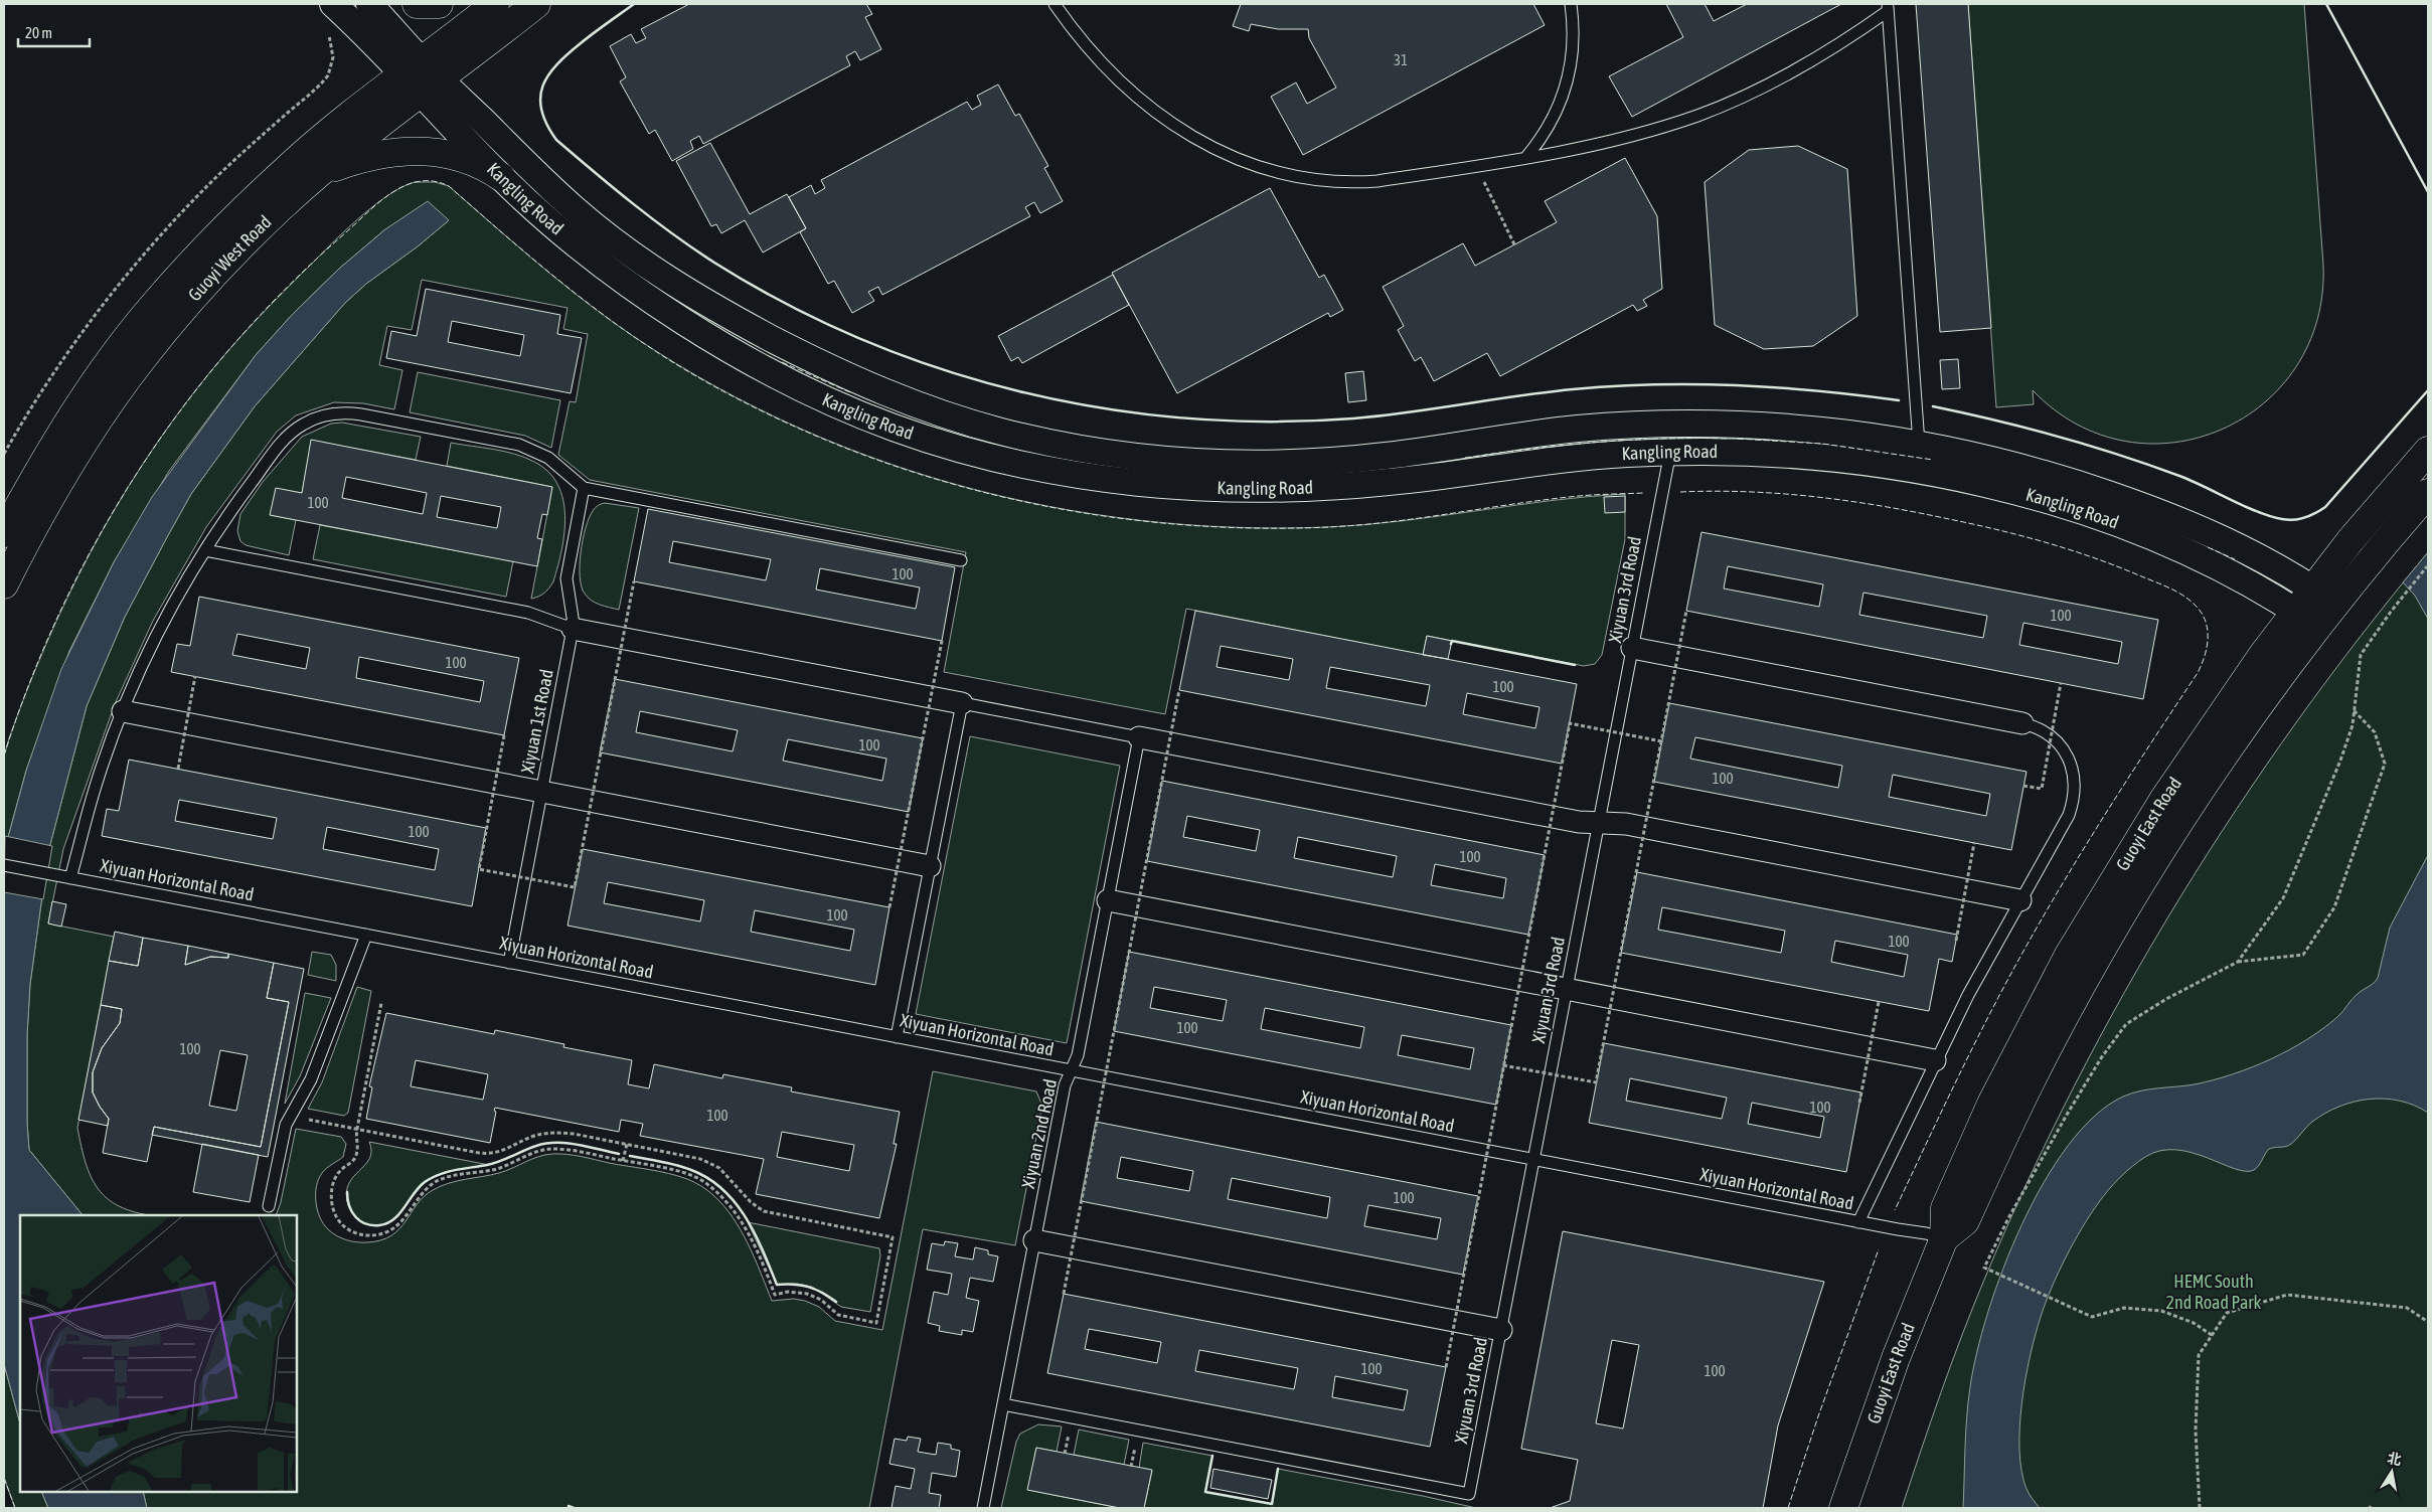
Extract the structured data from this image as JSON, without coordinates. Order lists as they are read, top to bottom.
{
  "streets": {
    "main road": ["Guoyi West Road", "Guoyi East Road"],
    "street": ["Kangling Road"],
    "lane": [
      "Xiyuan 3rd Road",
      "Xiyuan 1st Road",
      "Xiyuan Horizontal Road",
      "Xiyuan 2nd Road"
    ]
  },
  "crossings": [
    ["Kangling Road", "Guoyi West Road"],
    ["Kangling Road", "Xiyuan 3rd Road"],
    ["Kangling Road", "Guoyi East Road"],
    ["Xiyuan 3rd Road", "Xiyuan Horizontal Road"],
    ["Xiyuan 3rd Road", "Xiyuan 2nd Road"],
    ["Xiyuan 1st Road", "Xiyuan Horizontal Road"],
    ["Guoyi East Road", "Xiyuan Horizontal Road"],
    ["Xiyuan Horizontal Road", "Xiyuan 2nd Road"]
  ],
  "parks": ["HEMC South 2nd Road Park"],
  "house_numbers": [
    "31",
    "100",
    "100",
    "100",
    "100",
    "100",
    "100",
    "100",
    "100",
    "100",
    "100",
    "100",
    "100",
    "100",
    "100",
    "100",
    "100",
    "100",
    "100"
  ],
  "scale_bar": "20 m",
  "north": "top"
}
